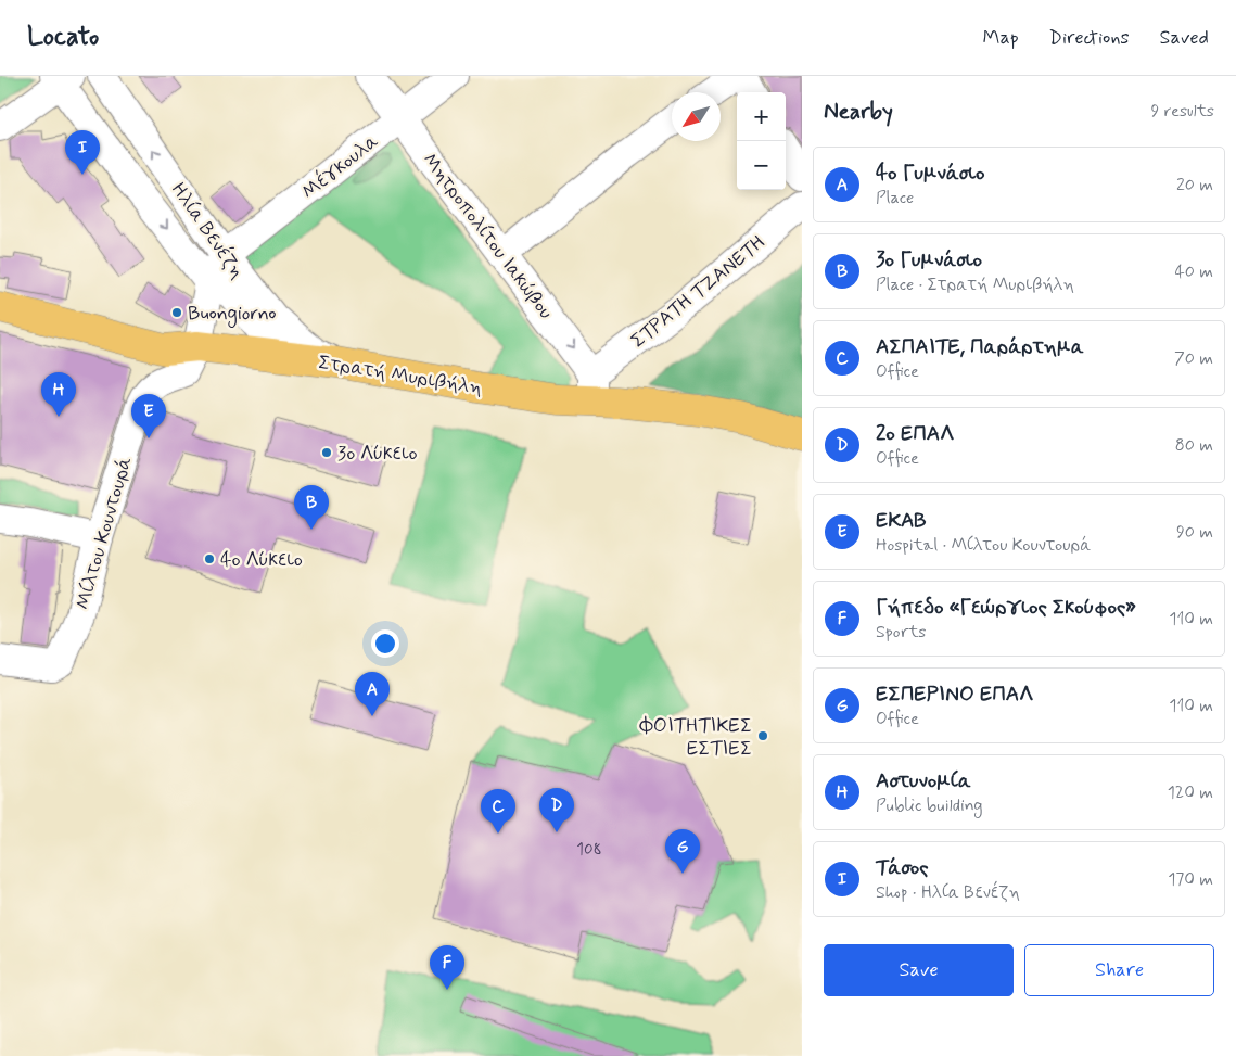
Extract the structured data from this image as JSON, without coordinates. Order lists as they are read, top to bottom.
{
  "streets": {
    "main road": ["Στρατή Μυριβήλη"],
    "street": [
      "Μέγκουλα",
      "Ηλία Βενέζη",
      "Μητροπολίτου Ιακώβου",
      "ΣΤΡΑΤΗ ΤΖΑΝΕΤΗ",
      "Μίλτου Κουντουρά"
    ]
  },
  "crossings": [
    ["Μέγκουλα", "Ηλία Βενέζη"],
    ["Μέγκουλα", "Μητροπολίτου Ιακώβου"],
    ["Ηλία Βενέζη", "Στρατή Μυριβήλη"],
    ["Ηλία Βενέζη", "Μίλτου Κουντουρά"],
    ["Μητροπολίτου Ιακώβου", "ΣΤΡΑΤΗ ΤΖΑΝΕΤΗ"],
    ["Μητροπολίτου Ιακώβου", "Στρατή Μυριβήλη"],
    ["ΣΤΡΑΤΗ ΤΖΑΝΕΤΗ", "Στρατή Μυριβήλη"],
    ["Στρατή Μυριβήλη", "Μίλτου Κουντουρά"]
  ],
  "one_way": ["Μητροπολίτου Ιακώβου"],
  "places": [
    "Buongiorno",
    "3ο Λύκειο",
    "4ο Λύκειο",
    "ΦΟΙΤΗΤΙΚΕΣ ΕΣΤΙΕΣ"
  ],
  "house_numbers": ["108"],
  "north": "bottom left",
  "page": {
    "header": "Locato",
    "nav": ["Map", "Directions", "Saved"],
    "heading": ["Nearby", "9 results"],
    "map_buttons": ["+", "−"],
    "pins": [
      "I",
      "H",
      "E",
      "B",
      "A",
      "D",
      "C",
      "G",
      "F"
    ],
    "list": [
      {
        "mark": "A",
        "name": "4ο Γυμνάσιο",
        "note": "Place",
        "value": "20 m"
      },
      {
        "mark": "B",
        "name": "3ο Γυμνάσιο",
        "note": "Place · Στρατή Μυριβήλη",
        "value": "40 m"
      },
      {
        "mark": "C",
        "name": "ΑΣΠΑΙΤΕ, Παράρτημα",
        "note": "Office",
        "value": "70 m"
      },
      {
        "mark": "D",
        "name": "2ο ΕΠΑΛ",
        "note": "Office",
        "value": "80 m"
      },
      {
        "mark": "E",
        "name": "ΕΚΑΒ",
        "note": "Hospital · Μίλτου Κουντουρά",
        "value": "90 m"
      },
      {
        "mark": "F",
        "name": "Γήπεδο «Γεώργιος Σκούφος»",
        "note": "Sports",
        "value": "110 m"
      },
      {
        "mark": "G",
        "name": "ΕΣΠΕΡΙΝΟ ΕΠΑΛ",
        "note": "Office",
        "value": "110 m"
      },
      {
        "mark": "H",
        "name": "Αστυνομία",
        "note": "Public building",
        "value": "120 m"
      },
      {
        "mark": "I",
        "name": "Τάσος",
        "note": "Shop · Ηλία Βενέζη",
        "value": "170 m"
      }
    ],
    "buttons": ["Save", "Share"]
  }
}
